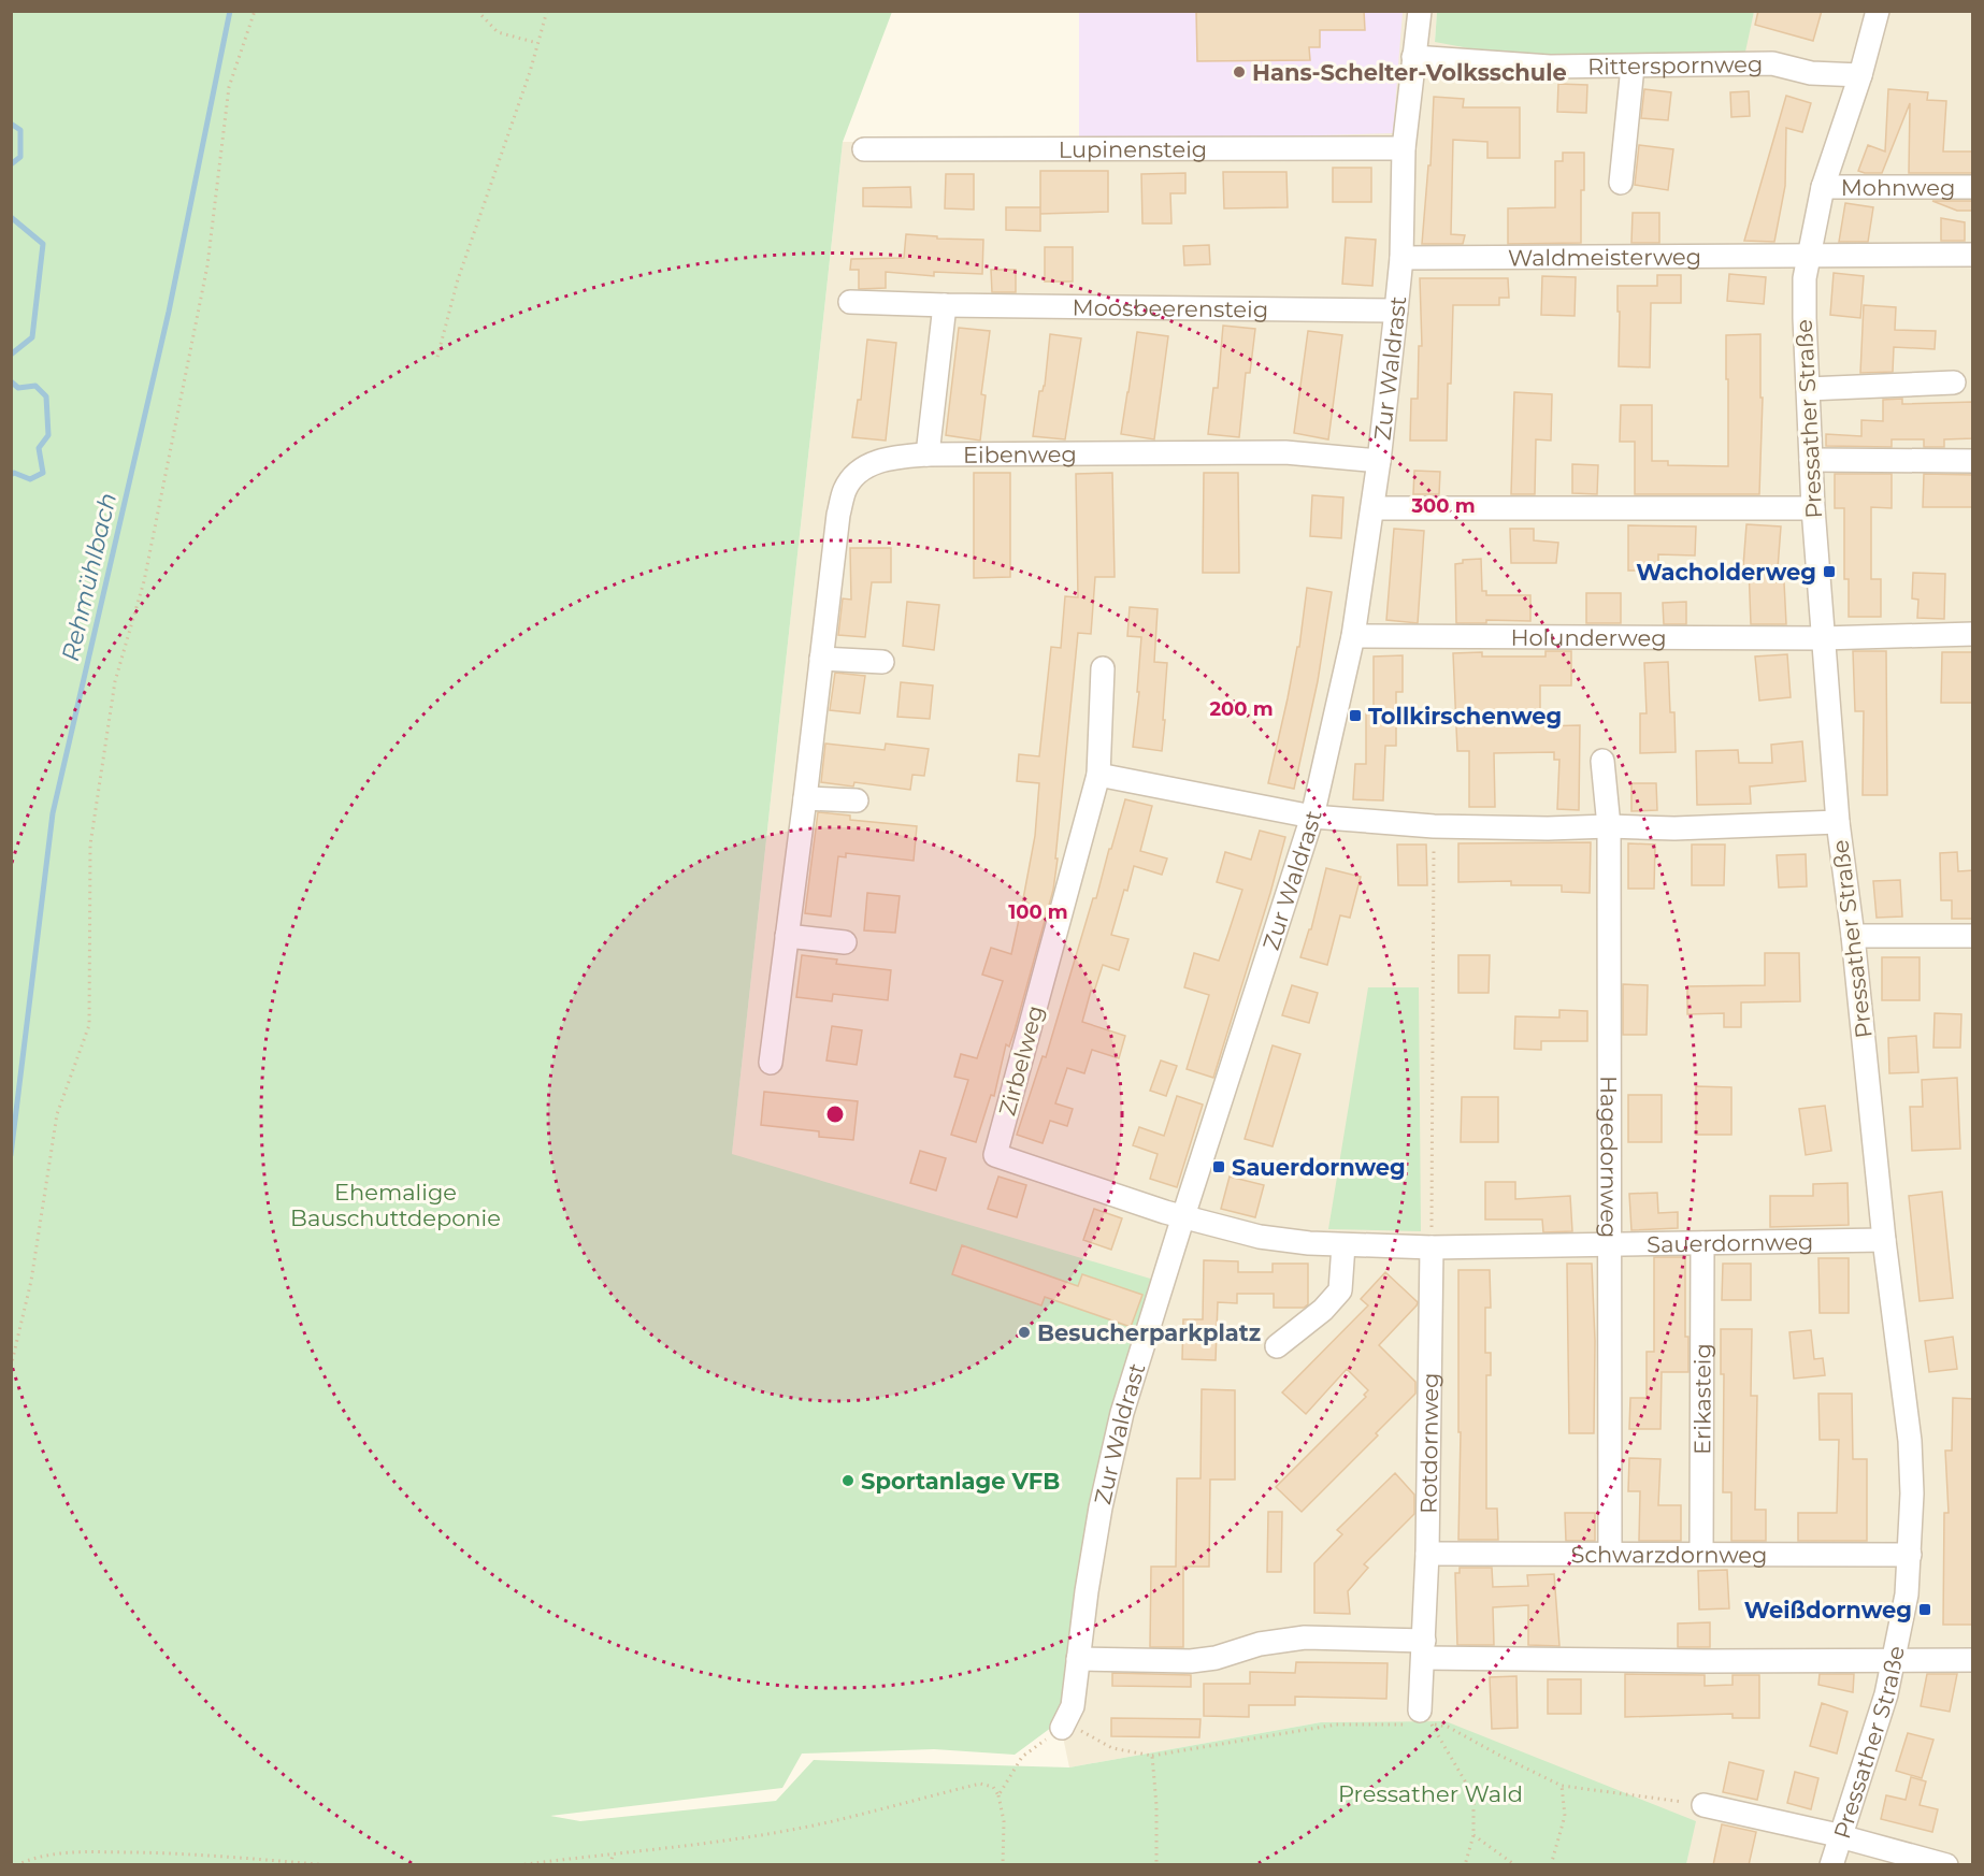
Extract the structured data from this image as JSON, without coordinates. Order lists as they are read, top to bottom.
{
  "streets": {
    "street": [
      "Ritterspornweg",
      "Lupinensteig",
      "Mohnweg",
      "Waldmeisterweg",
      "Moosbeerensteig",
      "Zur Waldrast",
      "Pressather Straße",
      "Eibenweg",
      "Holunderweg",
      "Zirbelweg",
      "Hagedornweg",
      "Sauerdornweg",
      "Erikasteig",
      "Rotdornweg",
      "Schwarzdornweg"
    ]
  },
  "crossings": [
    ["Ritterspornweg", "Zur Waldrast"],
    ["Ritterspornweg", "Pressather Straße"],
    ["Lupinensteig", "Zur Waldrast"],
    ["Mohnweg", "Pressather Straße"],
    ["Waldmeisterweg", "Zur Waldrast"],
    ["Waldmeisterweg", "Pressather Straße"],
    ["Moosbeerensteig", "Zur Waldrast"],
    ["Zur Waldrast", "Eibenweg"],
    ["Zur Waldrast", "Holunderweg"],
    ["Zur Waldrast", "Zirbelweg"],
    ["Zur Waldrast", "Sauerdornweg"],
    ["Pressather Straße", "Holunderweg"],
    ["Pressather Straße", "Sauerdornweg"],
    ["Pressather Straße", "Schwarzdornweg"],
    ["Zirbelweg", "Sauerdornweg"],
    ["Hagedornweg", "Sauerdornweg"],
    ["Hagedornweg", "Schwarzdornweg"],
    ["Sauerdornweg", "Erikasteig"],
    ["Sauerdornweg", "Rotdornweg"],
    ["Erikasteig", "Schwarzdornweg"],
    ["Rotdornweg", "Schwarzdornweg"]
  ],
  "water": ["Rehmühlbach"],
  "parks": ["Ehemalige Bauschuttdeponie", "Pressather Wald"],
  "places": {
    "other": ["Hans-Schelter-Volksschule", "Besucherparkplatz", "Sportanlage VFB"],
    "transit": [
      "Wacholderweg",
      "Tollkirschenweg",
      "Sauerdornweg",
      "Weißdornweg"
    ]
  },
  "rings": ["300 m", "200 m", "100 m"]
}
